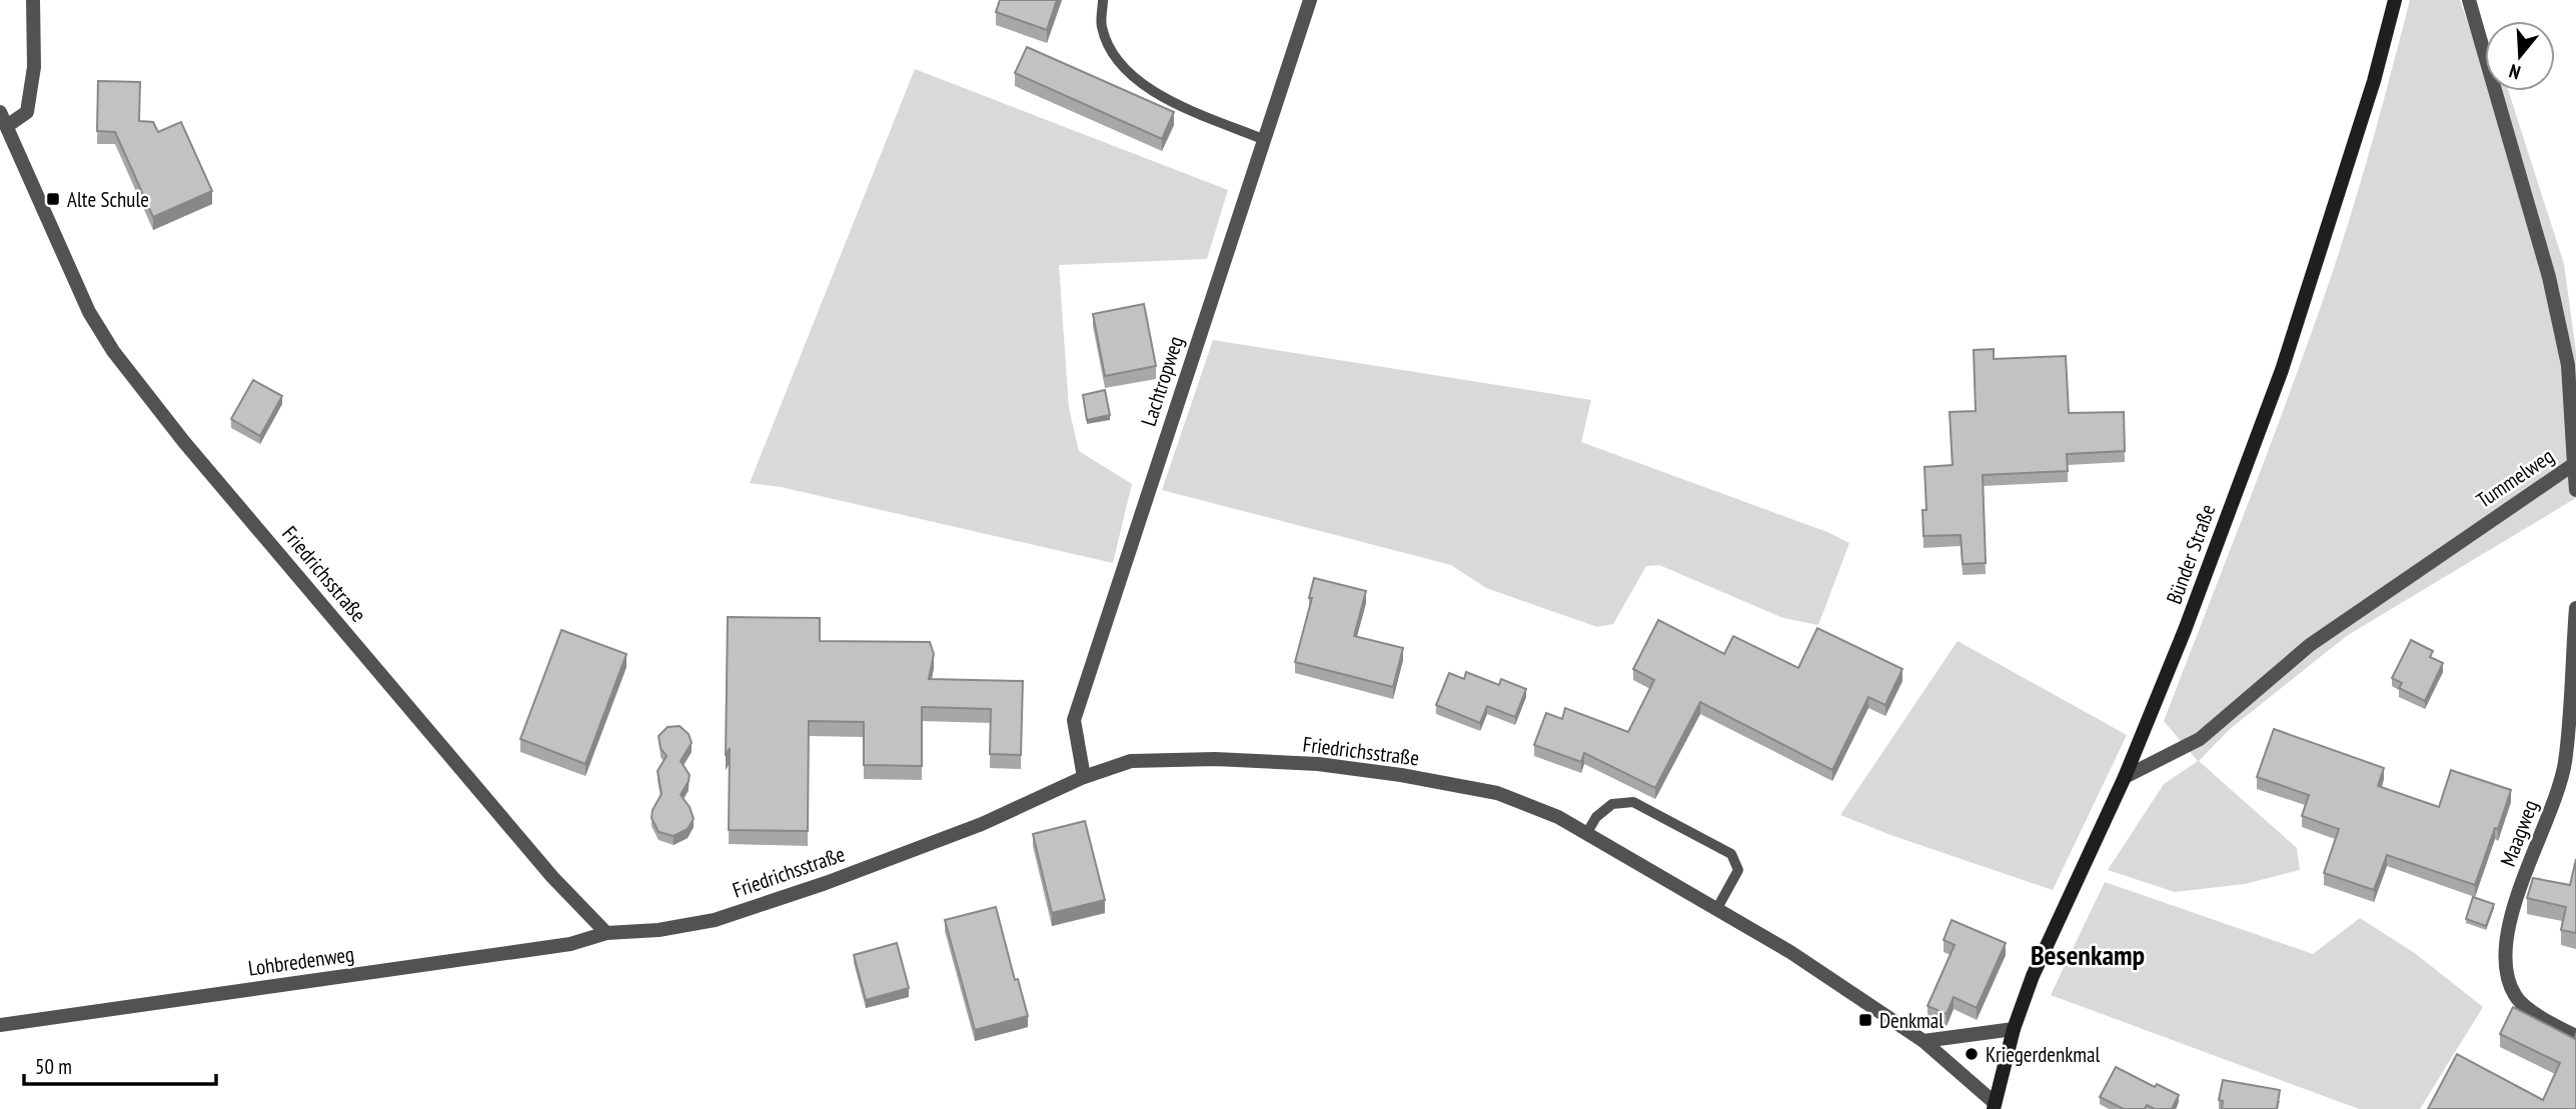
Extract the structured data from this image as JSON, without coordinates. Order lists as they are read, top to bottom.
{
  "streets": {
    "main road": ["Bünder Straße"],
    "street": [
      "Lachtropweg",
      "Tummelweg",
      "Friedrichsstraße",
      "Maagweg",
      "Lohbredenweg"
    ]
  },
  "crossings": [
    ["Lachtropweg", "Friedrichsstraße"],
    ["Tummelweg", "Bünder Straße"],
    ["Bünder Straße", "Friedrichsstraße"],
    ["Friedrichsstraße", "Lohbredenweg"]
  ],
  "districts": ["Besenkamp"],
  "places": {
    "transit": ["Alte Schule", "Denkmal"],
    "other": ["Kriegerdenkmal"]
  },
  "scale_bar": "50 m",
  "north": "bottom"
}
